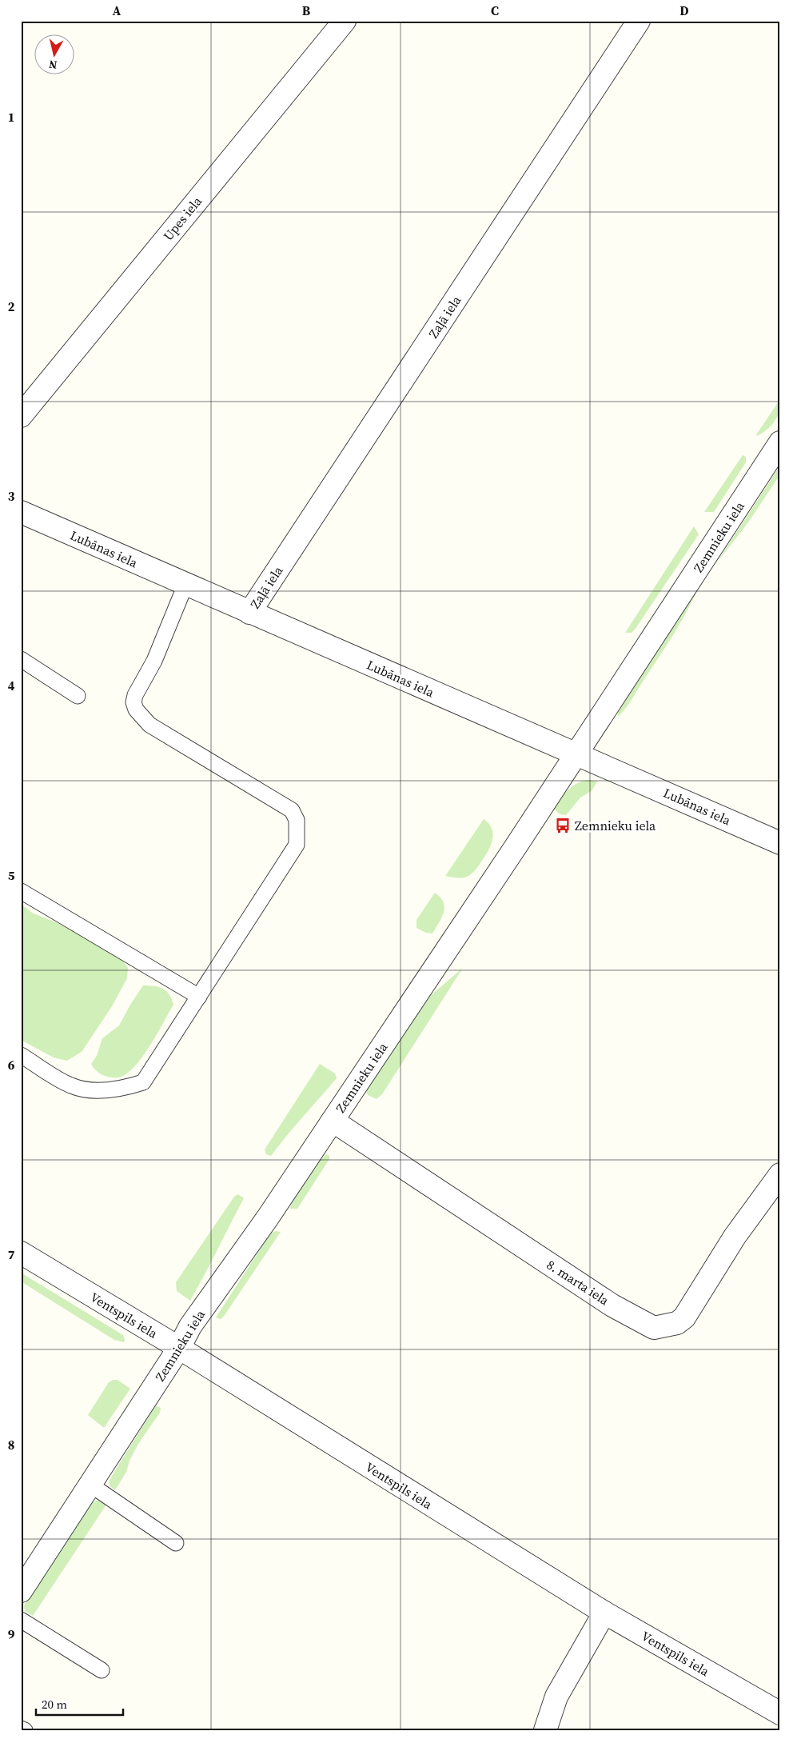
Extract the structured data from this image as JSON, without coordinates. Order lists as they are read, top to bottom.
{
  "streets": {
    "street": [
      "Upes iela",
      "Zaļā iela",
      "Zemnieku iela",
      "Lubānas iela",
      "8. marta iela",
      "Ventspils iela"
    ]
  },
  "crossings": [
    ["Zaļā iela", "Lubānas iela"],
    ["Zemnieku iela", "Lubānas iela"],
    ["Zemnieku iela", "8. marta iela"],
    ["Zemnieku iela", "Ventspils iela"]
  ],
  "places": {
    "bus stop": ["Zemnieku iela"]
  },
  "scale_bar": "20 m",
  "north": "bottom",
  "grid": {
    "columns": [
      "A",
      "B",
      "C",
      "D"
    ],
    "rows": [
      "1",
      "2",
      "3",
      "4",
      "5",
      "6",
      "7",
      "8",
      "9"
    ]
  }
}
